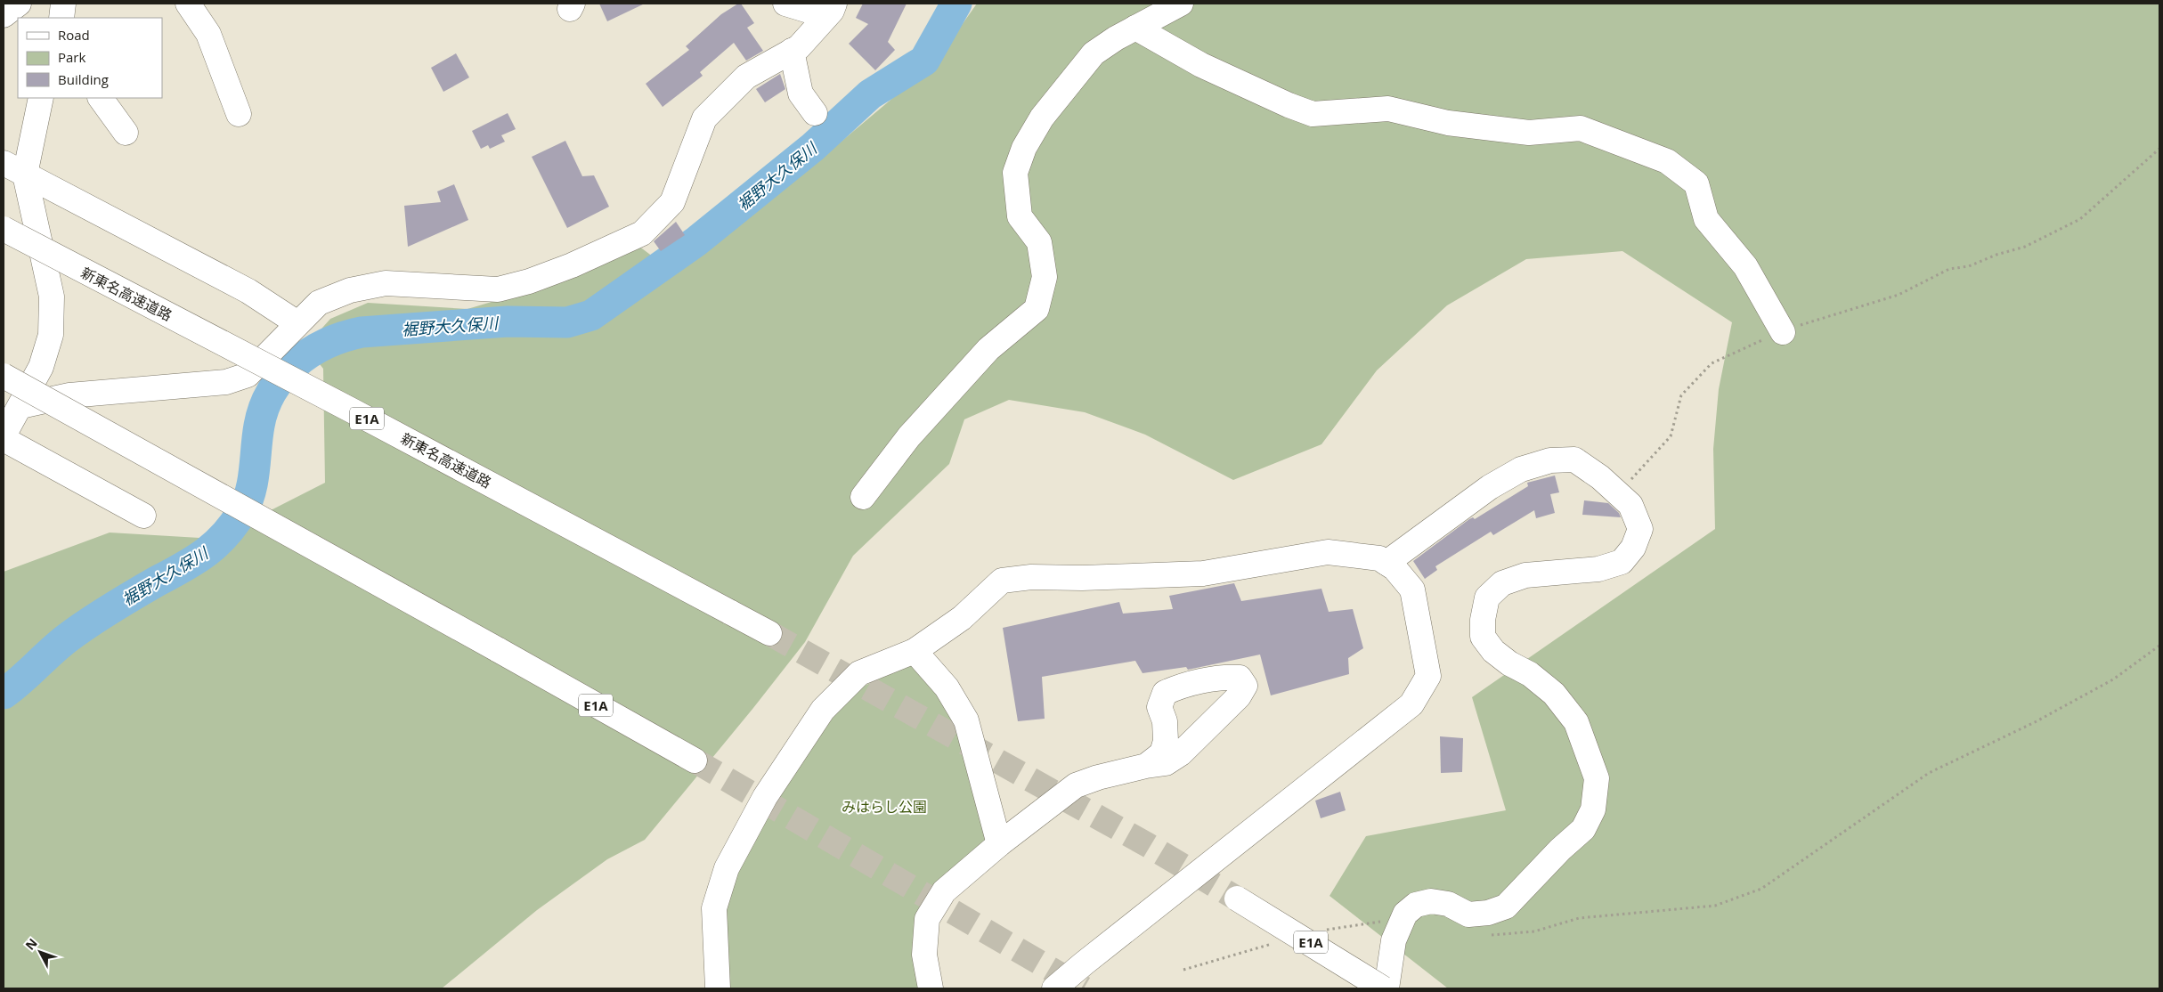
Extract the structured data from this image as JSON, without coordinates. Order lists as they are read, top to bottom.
{
  "streets": {
    "main road": ["新東名高速道路", "E1A"]
  },
  "water": ["裾野大久保川"],
  "parks": ["みはらし公園"],
  "legend": ["Road", "Park", "Building"],
  "north": "top left"
}
